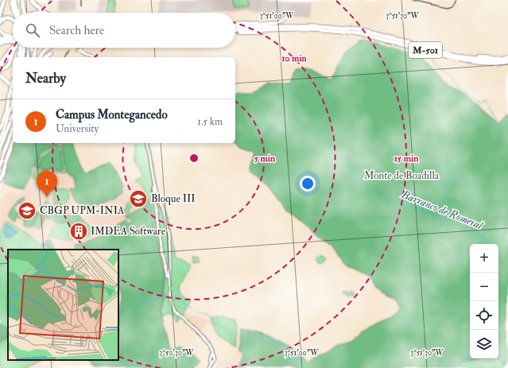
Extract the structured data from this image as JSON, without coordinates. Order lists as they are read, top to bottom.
{
  "streets": {
    "highway": ["M-501"]
  },
  "water": ["Barranco de Romeral"],
  "parks": ["Monte de Boadilla"],
  "places": {
    "school or university": ["Bloque III", "CBGP UPM-INIA"],
    "building": ["IMDEA Software"]
  },
  "page": {
    "search": "Search here",
    "heading": "Nearby",
    "list": [
      {
        "mark": "1",
        "name": "Campus Montegancedo",
        "note": "University",
        "value": "1.5 km"
      }
    ],
    "pins": "1",
    "map_buttons": ["+", "−"]
  },
  "coordinates": ["3°51'00\"W", "3°51'30\"W", "3°50'30\"W"],
  "rings": ["10 min", "5 min", "15 min"]
}
